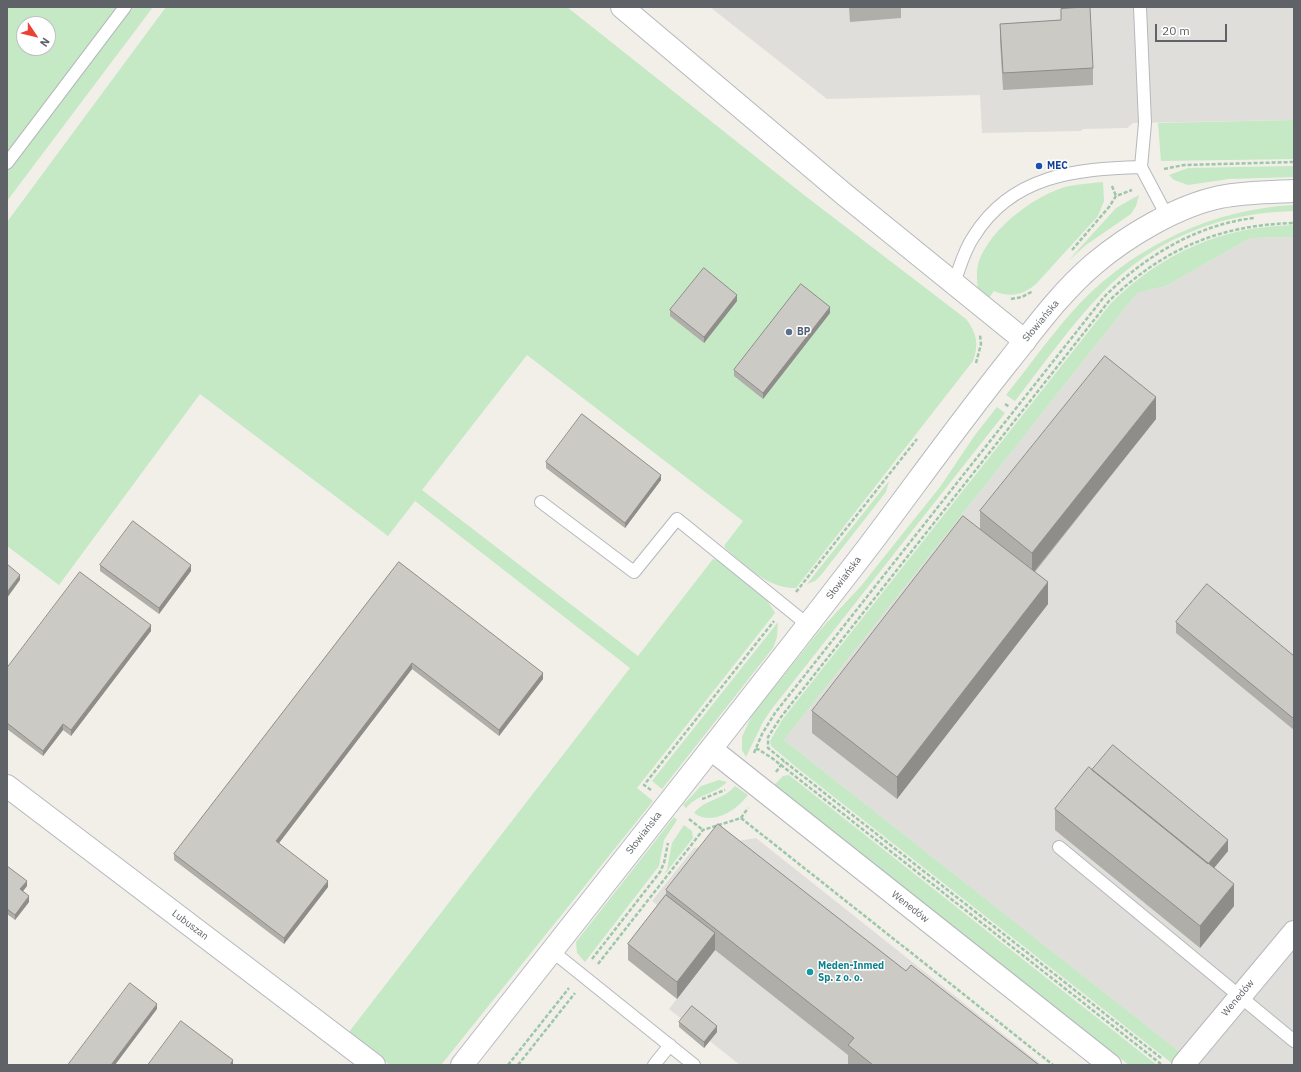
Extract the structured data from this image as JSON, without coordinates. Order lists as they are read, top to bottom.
{
  "streets": {
    "street": ["Słowiańska", "Wenedów", "Lubuszan"]
  },
  "crossings": [
    ["Słowiańska", "Wenedów"]
  ],
  "places": ["MEC", "BP", "Meden-Inmed Sp. z o. o."],
  "scale_bar": "20 m",
  "north": "bottom right"
}
